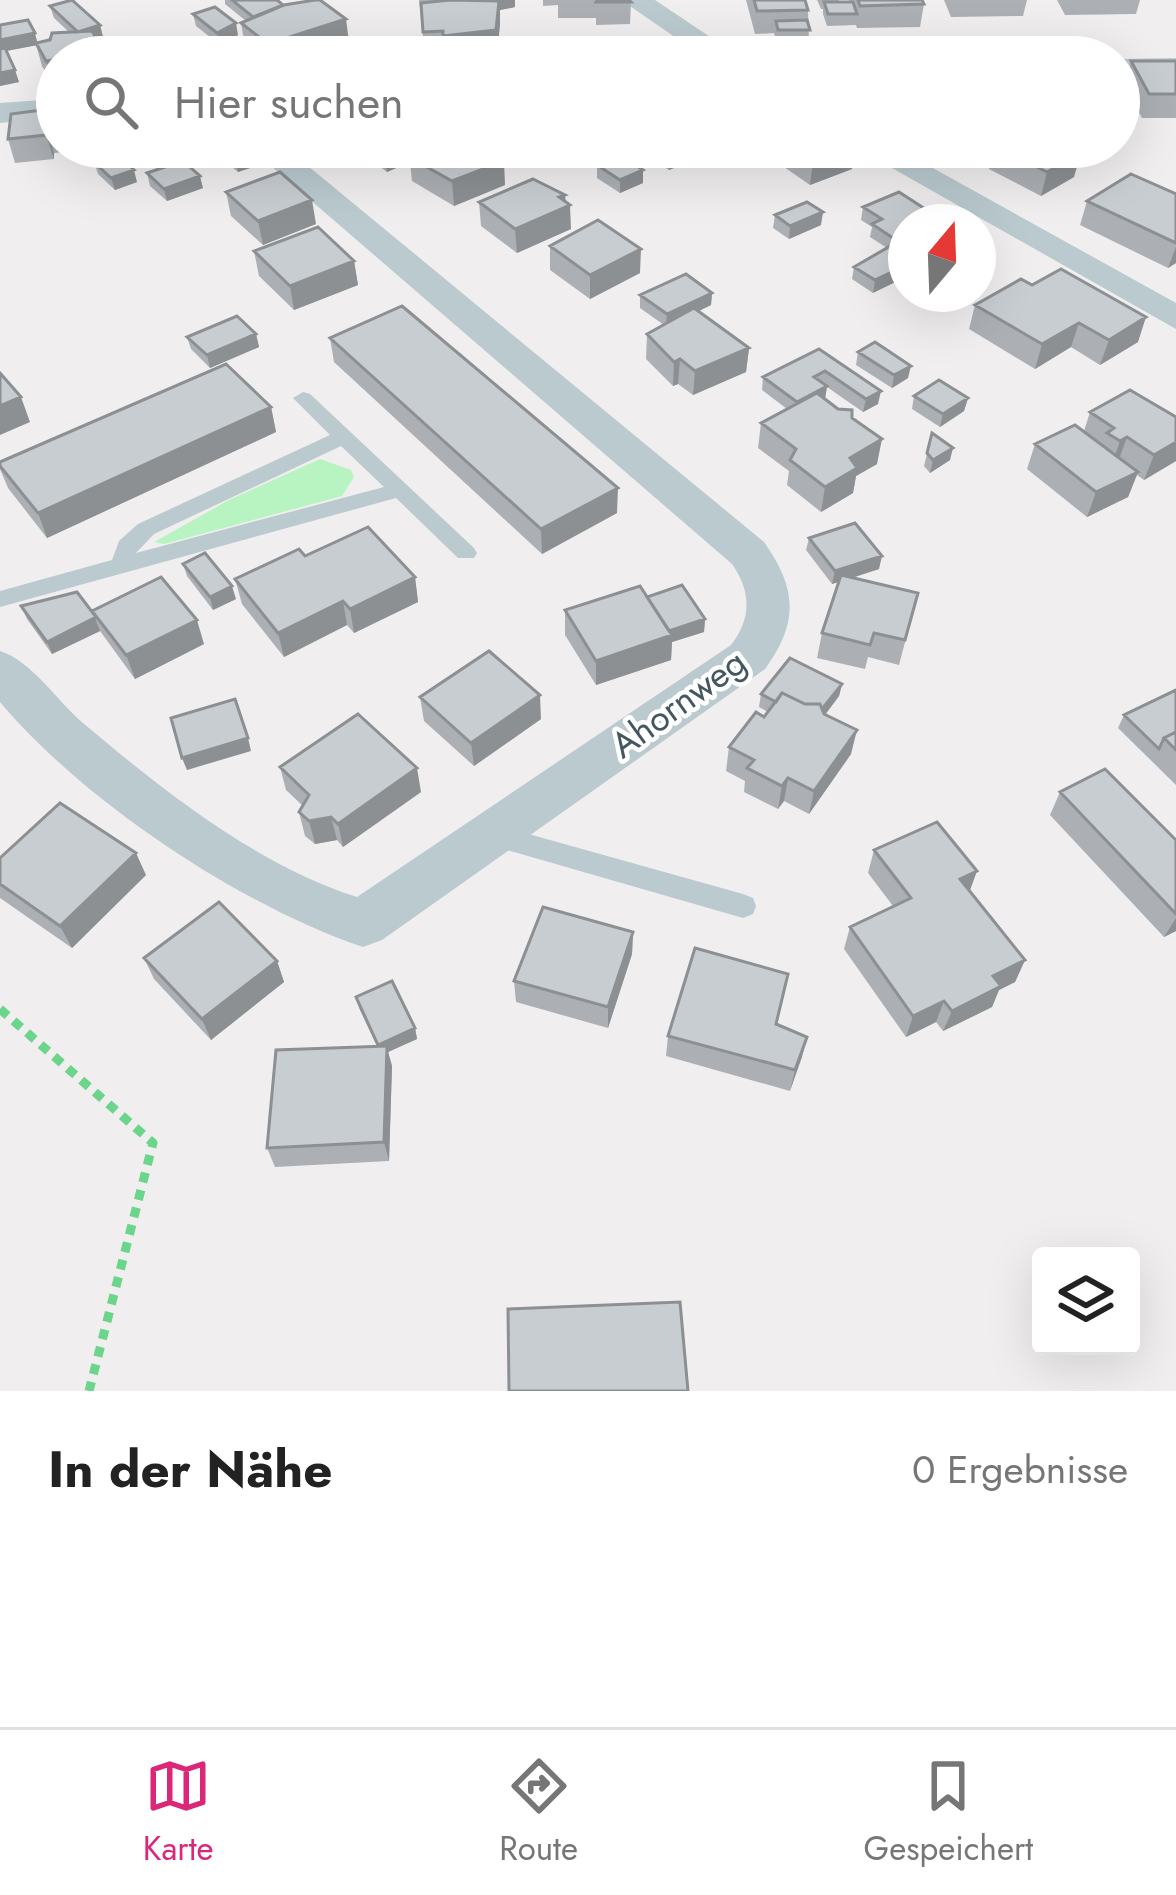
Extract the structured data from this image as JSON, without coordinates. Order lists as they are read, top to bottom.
{
  "streets": {
    "street": ["Ahornweg"]
  },
  "north": "top",
  "page": {
    "search": "Hier suchen",
    "heading": ["In der Nähe", "0 Ergebnisse"],
    "nav": ["Karte", "Route", "Gespeichert"]
  }
}
